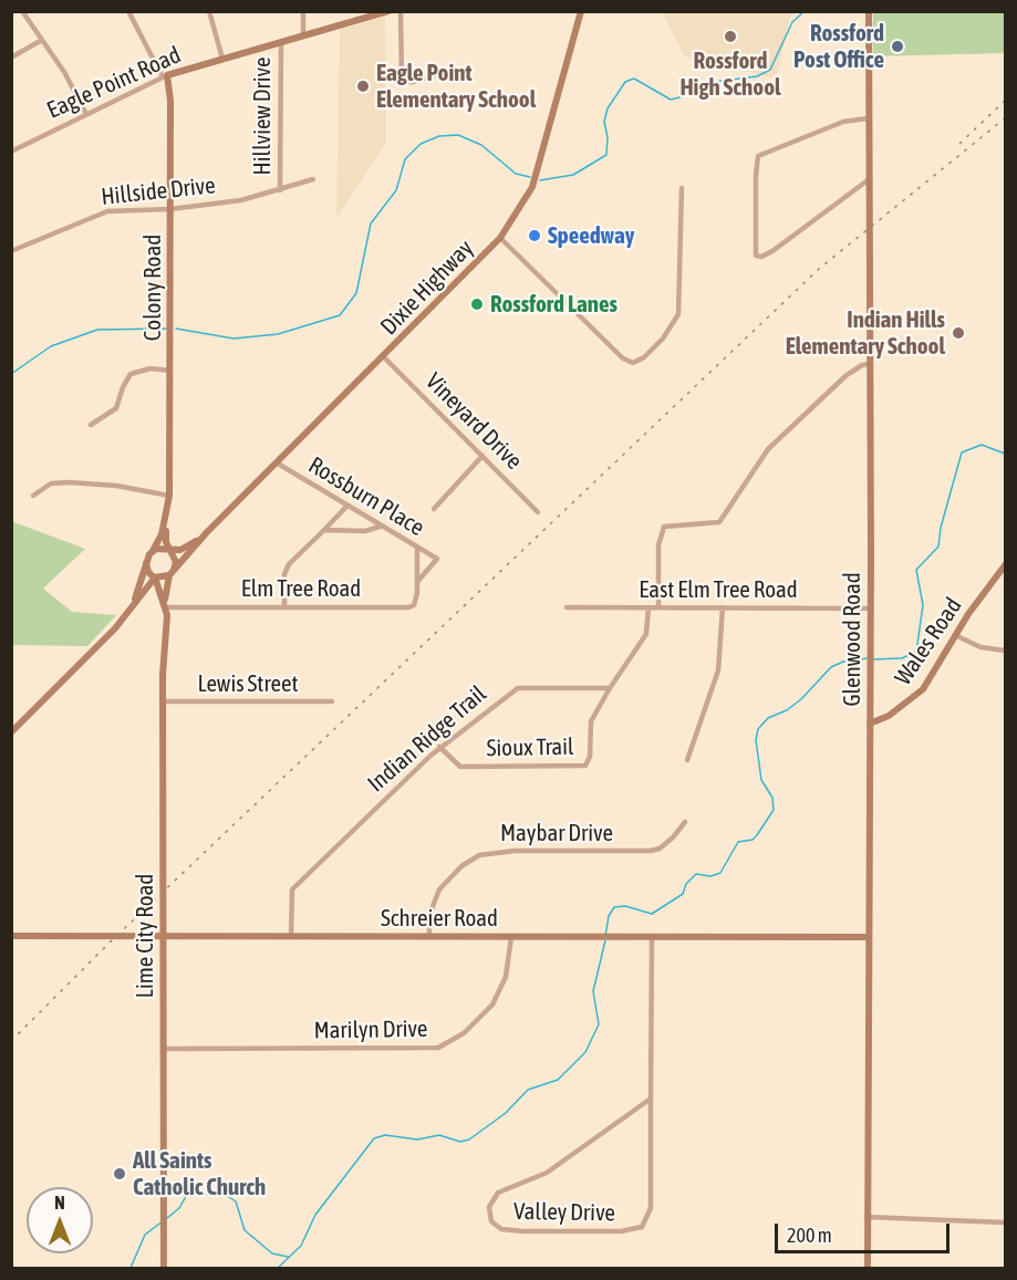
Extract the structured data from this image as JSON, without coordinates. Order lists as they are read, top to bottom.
{
  "streets": {
    "street": [
      "Eagle Point Road",
      "Hillview Drive",
      "Hillside Drive",
      "Colony Road",
      "Dixie Highway",
      "Vineyard Drive",
      "Rossburn Place",
      "Elm Tree Road",
      "East Elm Tree Road",
      "Glenwood Road",
      "Wales Road",
      "Lewis Street",
      "Indian Ridge Trail",
      "Sioux Trail",
      "Maybar Drive",
      "Schreier Road",
      "Lime City Road",
      "Marilyn Drive",
      "Valley Drive"
    ]
  },
  "crossings": [
    ["Eagle Point Road", "Hillview Drive"],
    ["Eagle Point Road", "Colony Road"],
    ["Hillview Drive", "Hillside Drive"],
    ["Hillside Drive", "Colony Road"],
    ["Colony Road", "Dixie Highway"],
    ["Colony Road", "Lime City Road"],
    ["Dixie Highway", "Vineyard Drive"],
    ["Dixie Highway", "Rossburn Place"],
    ["Dixie Highway", "Lime City Road"],
    ["Rossburn Place", "Elm Tree Road"],
    ["Elm Tree Road", "Lime City Road"],
    ["East Elm Tree Road", "Glenwood Road"],
    ["Glenwood Road", "Wales Road"],
    ["Glenwood Road", "Schreier Road"],
    ["Lewis Street", "Lime City Road"],
    ["Indian Ridge Trail", "Sioux Trail"],
    ["Indian Ridge Trail", "Schreier Road"],
    ["Maybar Drive", "Schreier Road"],
    ["Schreier Road", "Lime City Road"],
    ["Schreier Road", "Marilyn Drive"],
    ["Schreier Road", "Valley Drive"],
    ["Lime City Road", "Marilyn Drive"]
  ],
  "places": [
    "Rossford High School",
    "Rossford Post Office",
    "Eagle Point Elementary School",
    "Speedway",
    "Rossford Lanes",
    "Indian Hills Elementary School",
    "All Saints Catholic Church"
  ],
  "scale_bar": "200 m",
  "north": "top"
}
